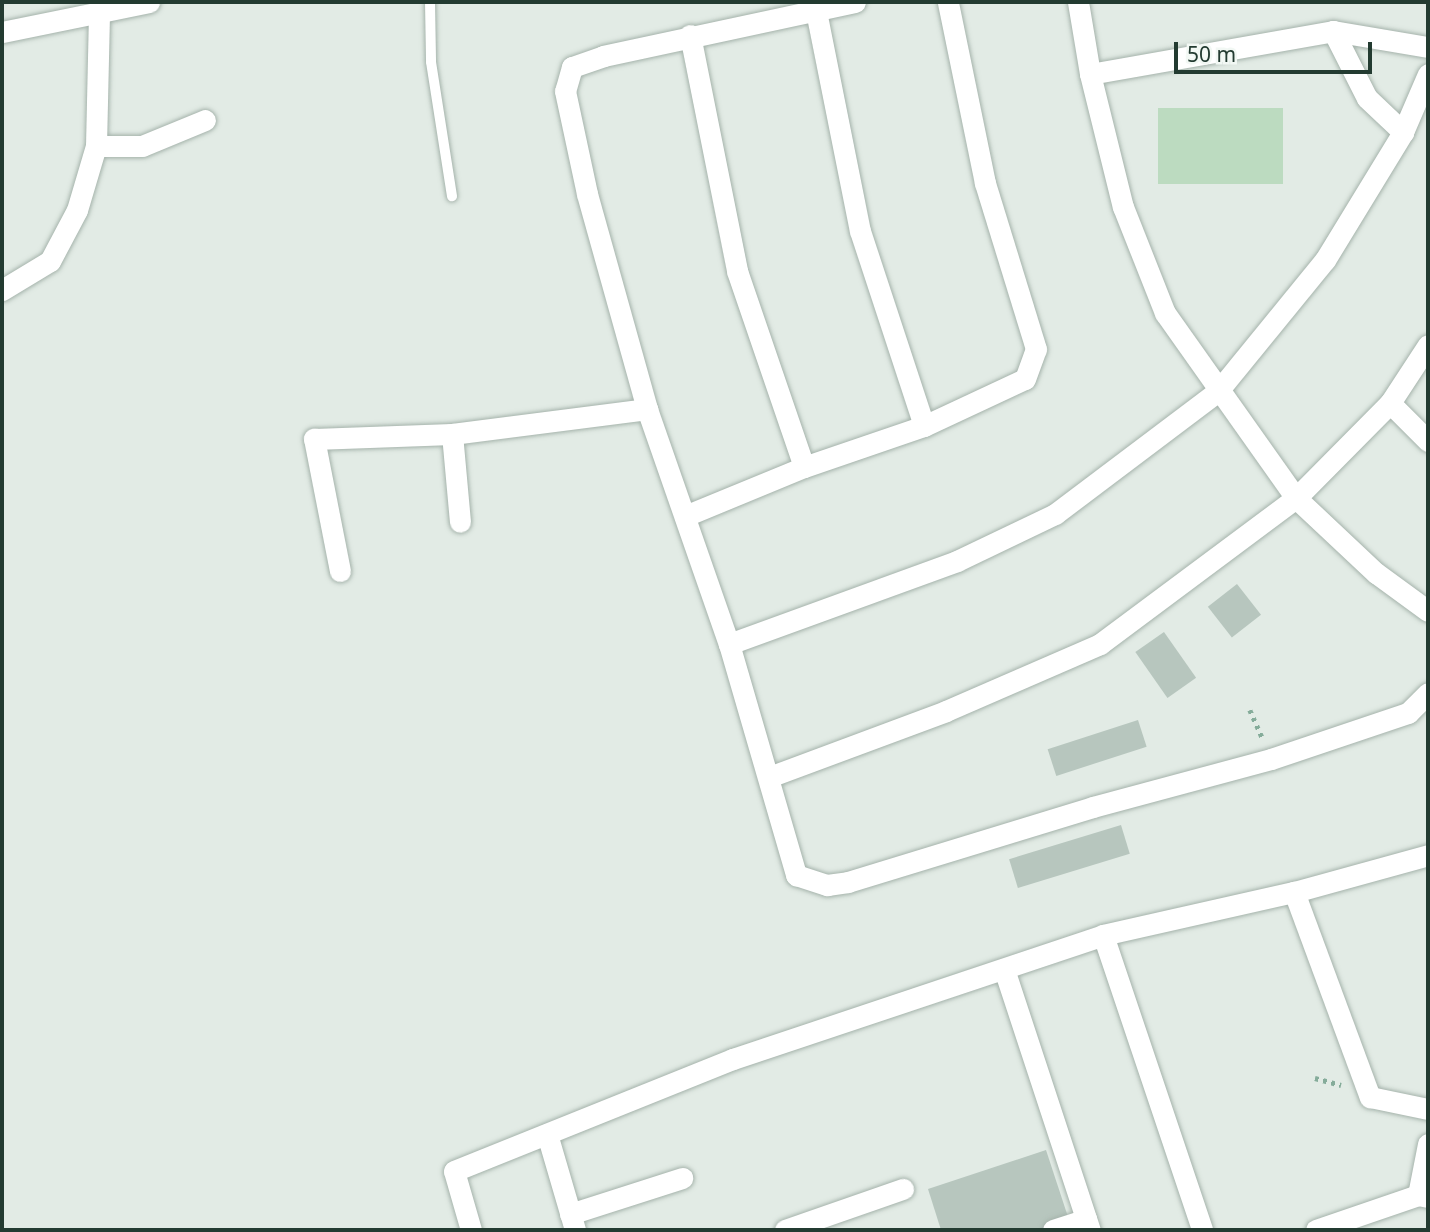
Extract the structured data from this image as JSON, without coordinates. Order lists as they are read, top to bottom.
{
  "scale_bar": "50 m"
}
